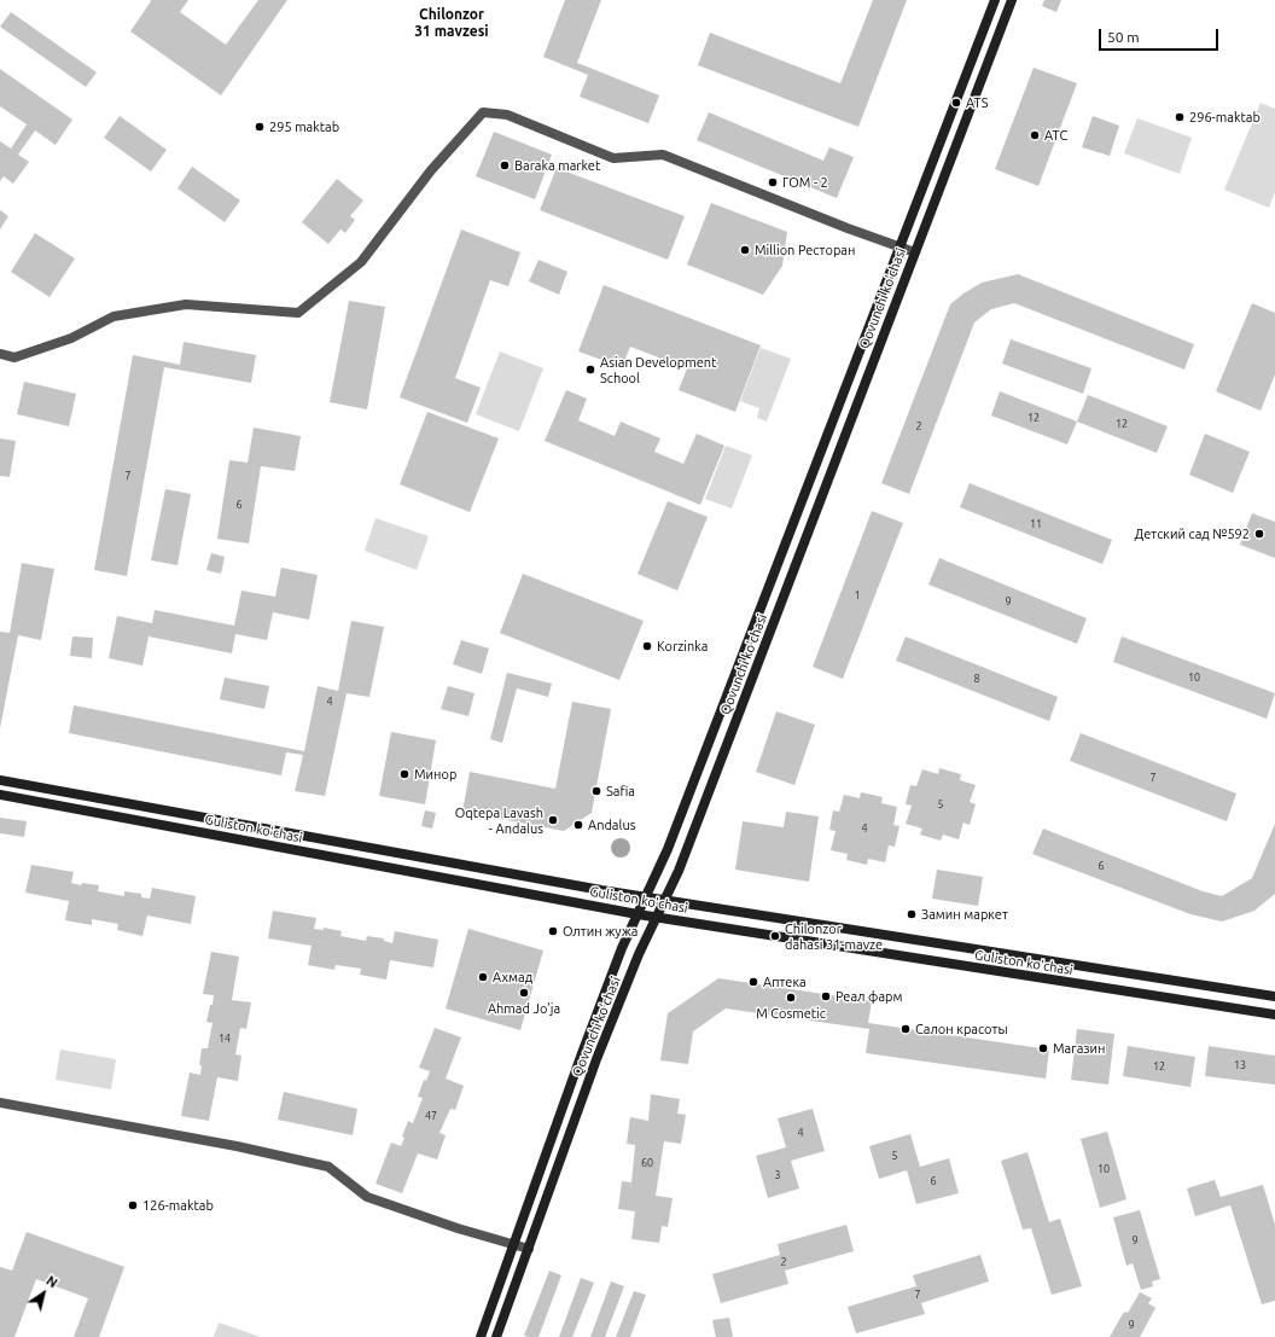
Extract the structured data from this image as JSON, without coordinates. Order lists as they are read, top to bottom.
{
  "streets": {
    "main road": ["Qovunchi ko'chasi", "Guliston ko'chasi"]
  },
  "crossings": [
    ["Qovunchi ko'chasi", "Guliston ko'chasi"]
  ],
  "districts": ["Chilonzor 31 mavzesi"],
  "places": [
    "ATS",
    "296-maktab",
    "295 maktab",
    "АТС",
    "Baraka market",
    "ГОМ - 2",
    "Million Ресторан",
    "Asian Development School",
    "Детcкий сад №592",
    "Korzinka",
    "Минор",
    "Safia",
    "Oqtepa Lavash - Andalus",
    "Andalus",
    "Замин маркет",
    "Олтин жужа",
    "Chilonzor dahasi 31-mavze",
    "Ахмад",
    "Аптека",
    "Ahmad Jo'ja",
    "Реал фарм",
    "M Cosmetic",
    "Салон красоты",
    "Магазин",
    "126-maktab"
  ],
  "house_numbers": [
    "12",
    "12",
    "2",
    "7",
    "6",
    "11",
    "1",
    "9",
    "10",
    "8",
    "4",
    "7",
    "5",
    "4",
    "6",
    "14",
    "13",
    "12",
    "47",
    "4",
    "5",
    "60",
    "10",
    "3",
    "6",
    "9",
    "2",
    "7",
    "9"
  ],
  "scale_bar": "50 m",
  "north": "top right"
}
